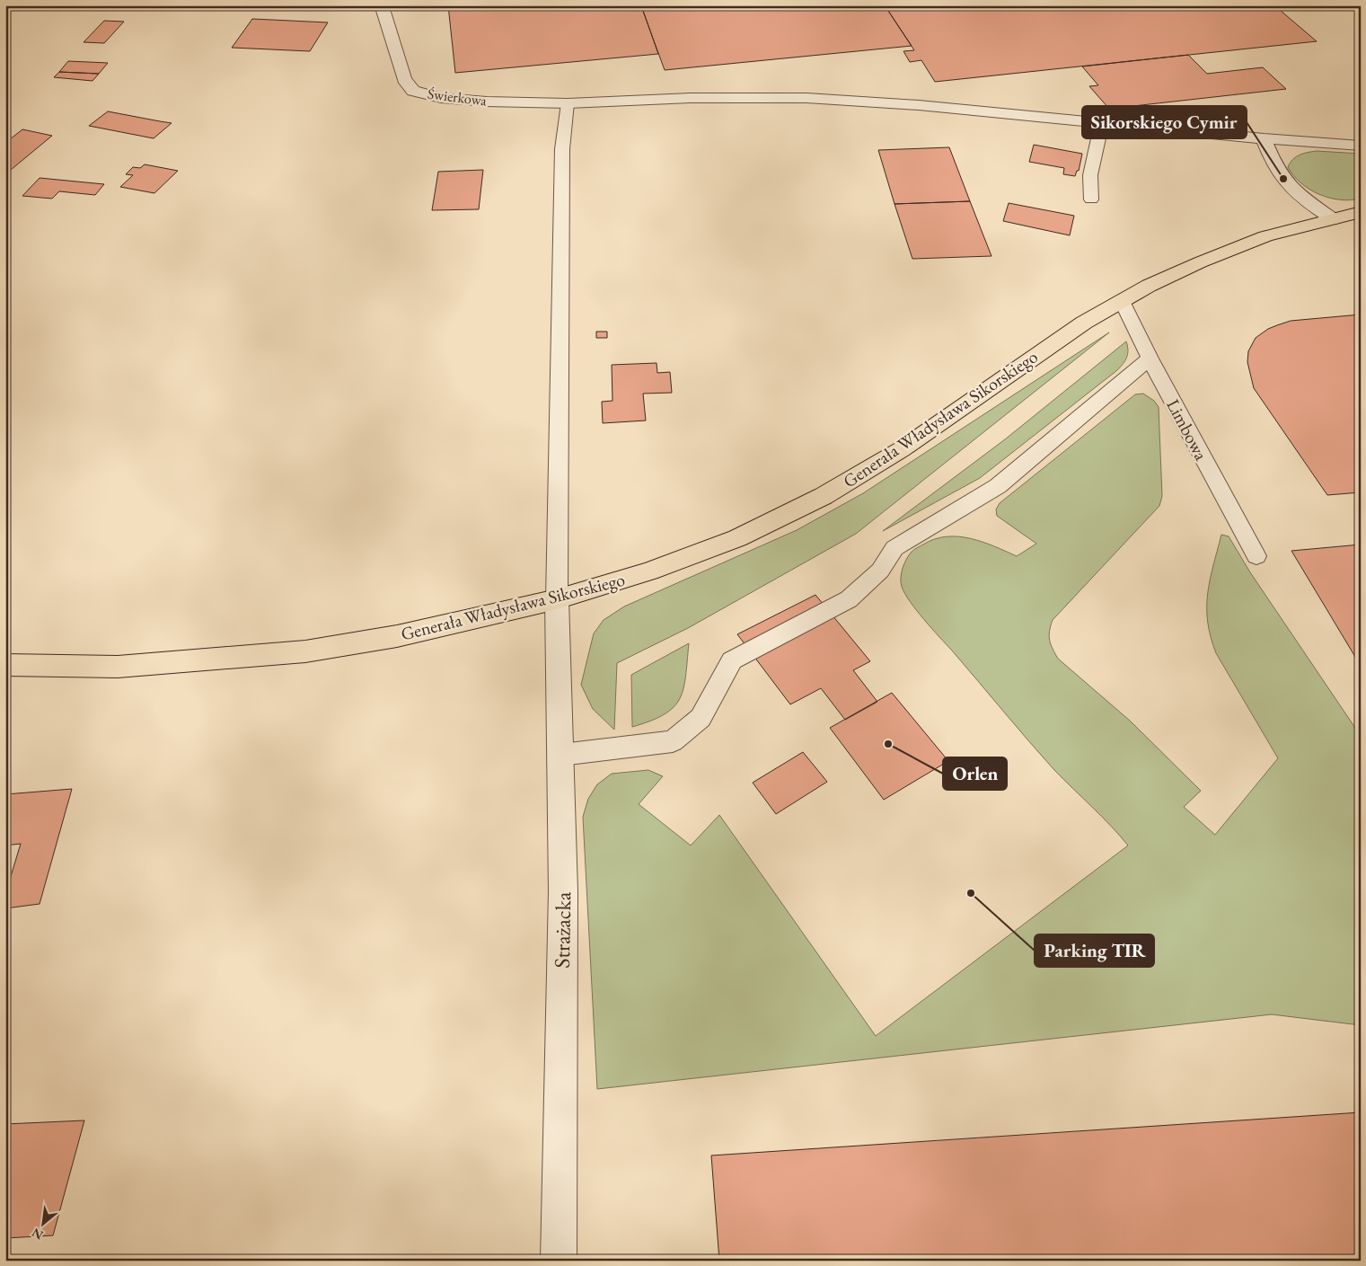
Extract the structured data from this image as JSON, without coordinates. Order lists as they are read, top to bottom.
{
  "streets": {
    "main road": ["Generała Władysława Sikorskiego"],
    "street": ["Świerkowa", "Strażacka"],
    "lane": ["Limbowa"]
  },
  "crossings": [
    ["Generała Władysława Sikorskiego", "Limbowa"],
    ["Generała Władysława Sikorskiego", "Strażacka"]
  ],
  "places": ["Sikorskiego Cymir", "Orlen", "Parking TIR"],
  "north": "bottom left"
}
